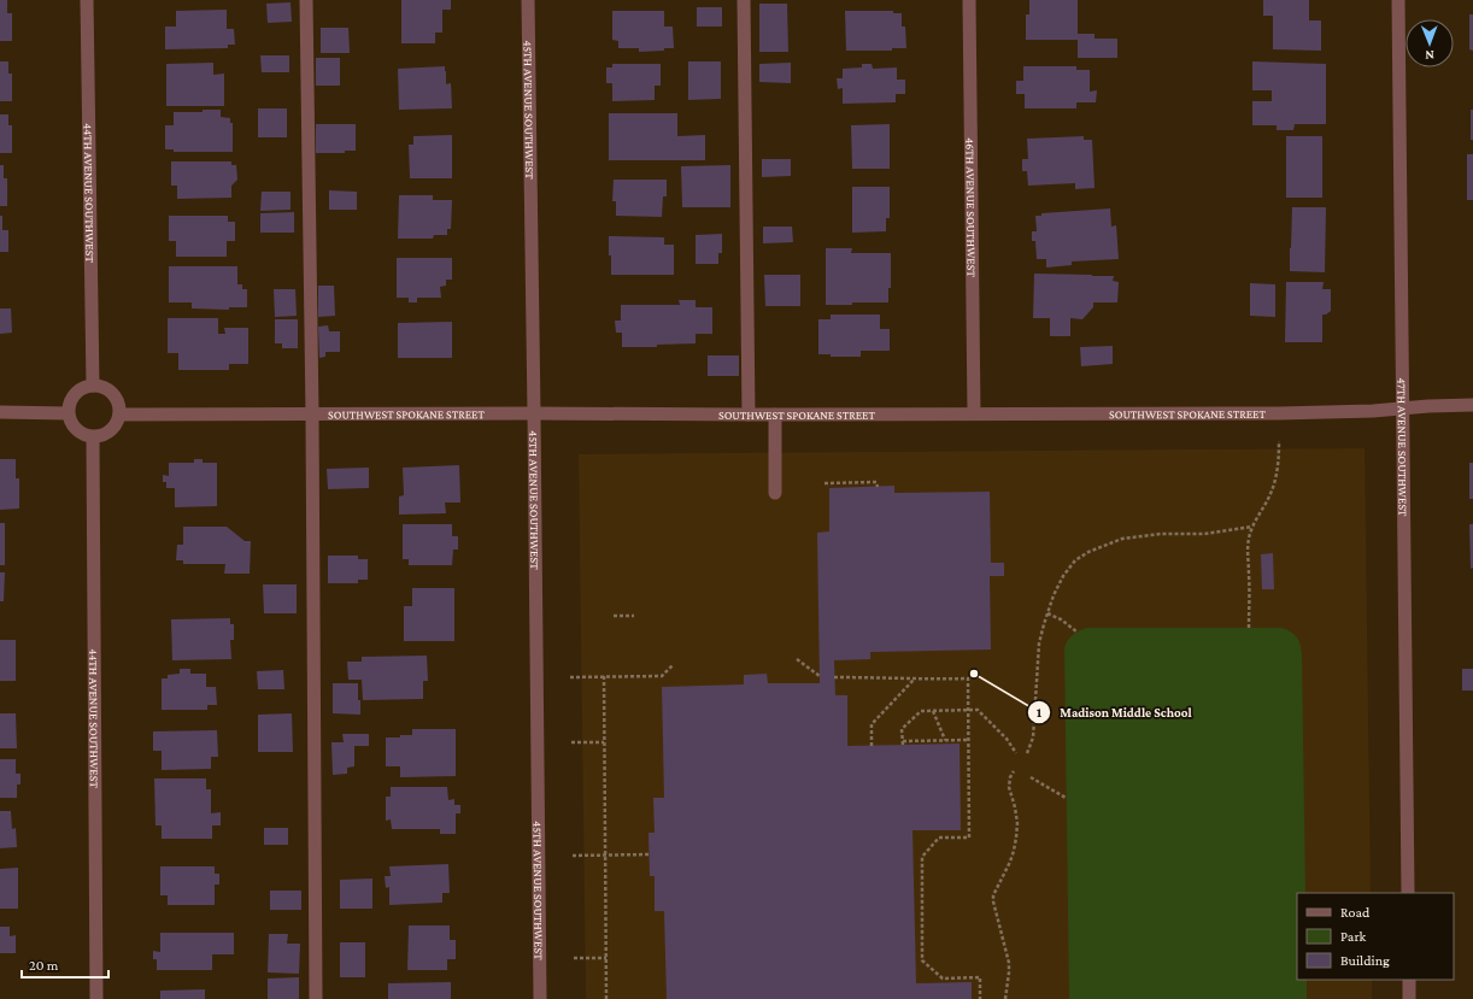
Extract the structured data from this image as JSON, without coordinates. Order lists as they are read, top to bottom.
{
  "streets": {
    "street": [
      "45TH AVENUE SOUTHWEST",
      "44TH AVENUE SOUTHWEST",
      "46TH AVENUE SOUTHWEST",
      "SOUTHWEST SPOKANE STREET",
      "47TH AVENUE SOUTHWEST"
    ]
  },
  "crossings": [
    ["45TH AVENUE SOUTHWEST", "SOUTHWEST SPOKANE STREET"],
    ["44TH AVENUE SOUTHWEST", "SOUTHWEST SPOKANE STREET"],
    ["46TH AVENUE SOUTHWEST", "SOUTHWEST SPOKANE STREET"],
    ["SOUTHWEST SPOKANE STREET", "47TH AVENUE SOUTHWEST"]
  ],
  "places": ["Madison Middle School"],
  "legend": ["Road", "Park", "Building"],
  "scale_bar": "20 m",
  "north": "bottom"
}
